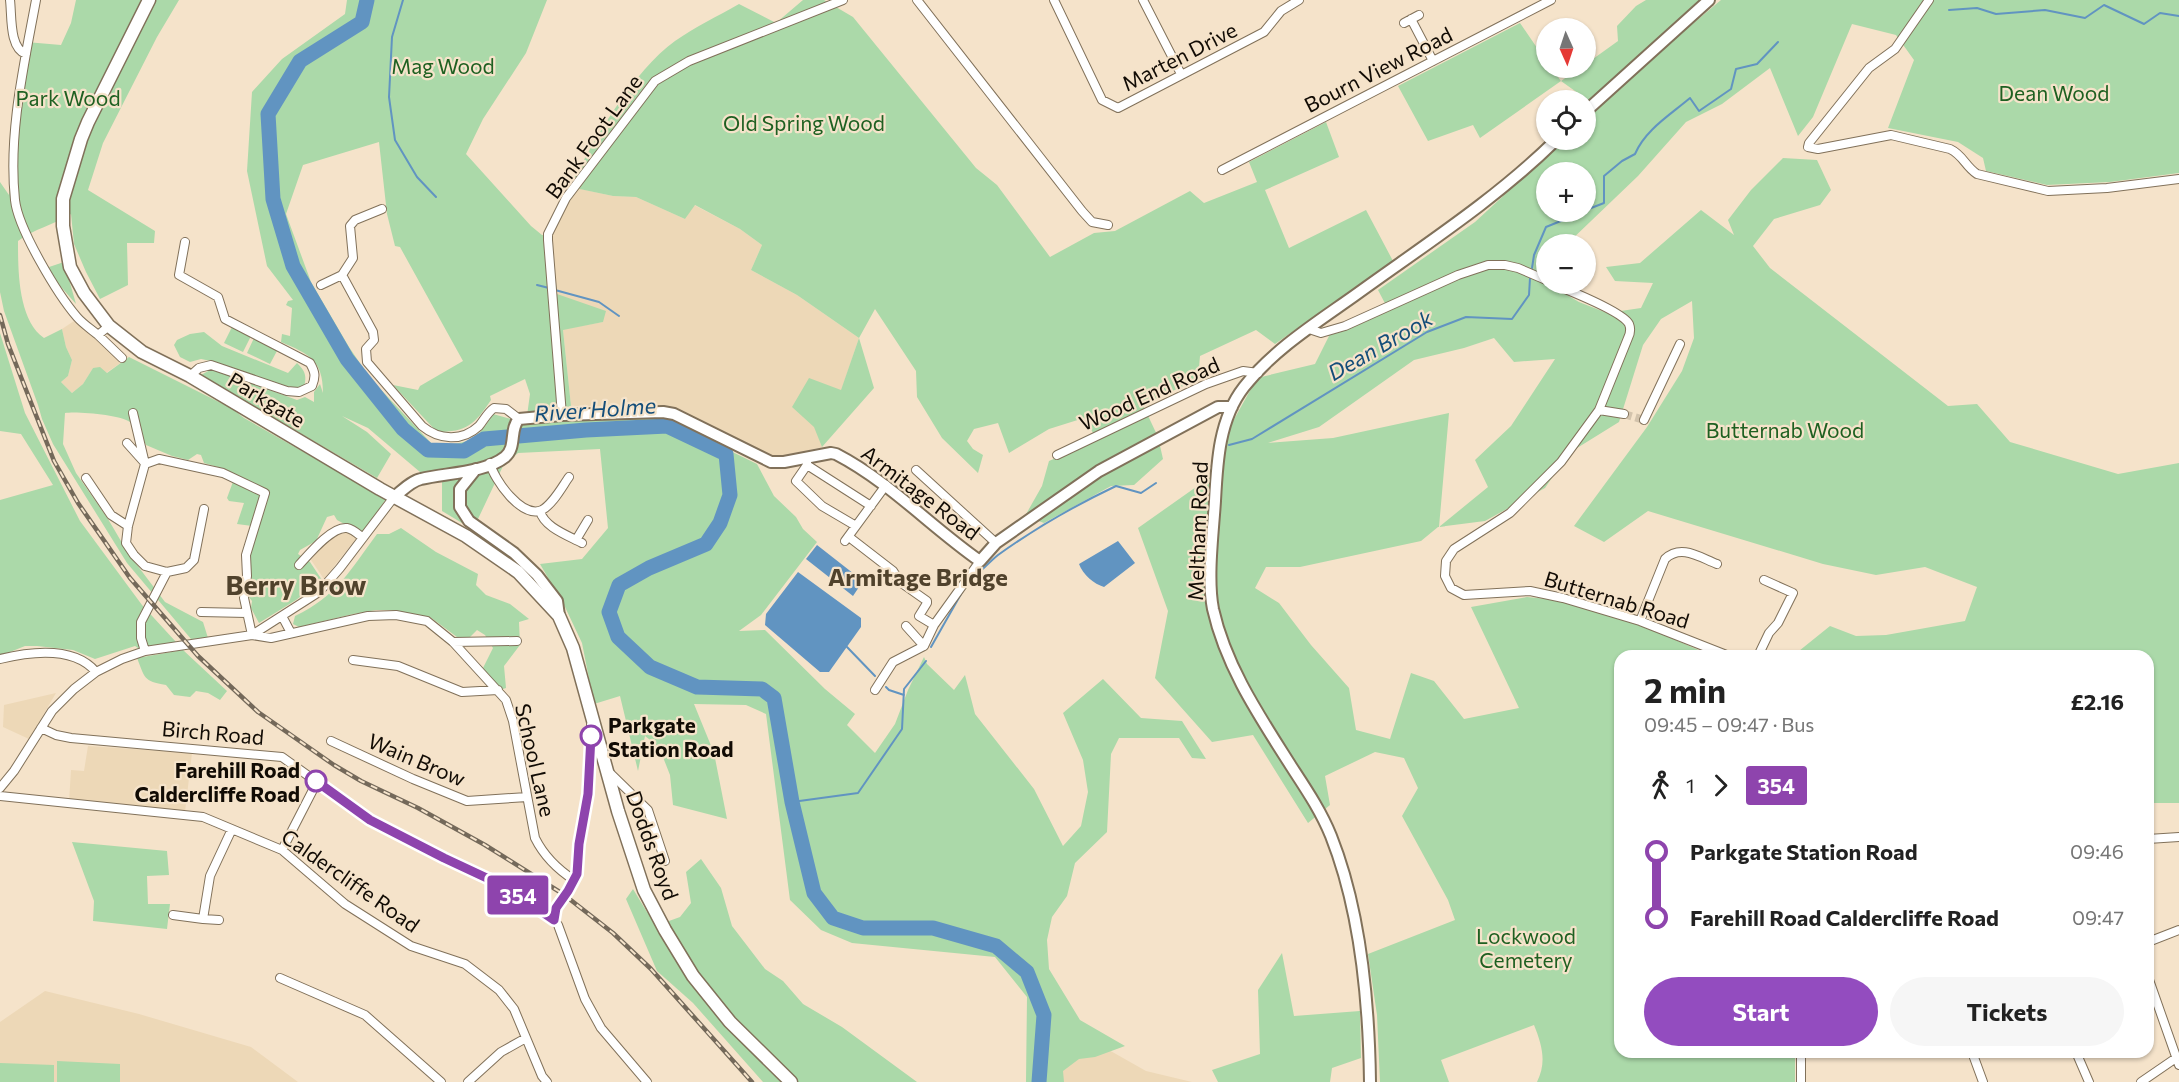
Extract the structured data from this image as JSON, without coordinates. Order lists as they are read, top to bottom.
{
  "streets": {
    "main road": [
      "Parkgate",
      "Armitage Road",
      "Meltham Road",
      "Dodds Royd"
    ],
    "street": [
      "Marten Drive",
      "Bourn View Road",
      "Bank Foot Lane",
      "Wood End Road",
      "Butternab Road",
      "Birch Road",
      "Wain Brow",
      "School Lane",
      "Caldercliffe Road"
    ]
  },
  "crossings": [
    ["Bank Foot Lane", "Armitage Road"],
    ["Wood End Road", "Meltham Road"],
    ["Parkgate", "Dodds Royd"],
    ["Armitage Road", "Meltham Road"],
    ["Wain Brow", "School Lane"]
  ],
  "districts": ["Armitage Bridge", "Berry Brow"],
  "water": ["Dean Brook", "River Holme"],
  "parks": [
    "Mag Wood",
    "Dean Wood",
    "Park Wood",
    "Old Spring Wood",
    "Butternab Wood",
    "Lockwood Cemetery"
  ],
  "places": ["Parkgate Station Road", "Farehill Road Caldercliffe Road"],
  "lines": ["bus line 354"],
  "north": "bottom",
  "page": {
    "on_map": "354",
    "map_buttons": ["+", "−"],
    "heading": ["2 min", "09:45 – 09:47 · Bus", "£2.16"],
    "legs": ["1", "354"],
    "list": [
      {
        "name": "Parkgate Station Road",
        "value": "09:46"
      },
      {
        "name": "Farehill Road Caldercliffe Road",
        "value": "09:47"
      }
    ],
    "buttons": ["Start", "Tickets"]
  }
}
